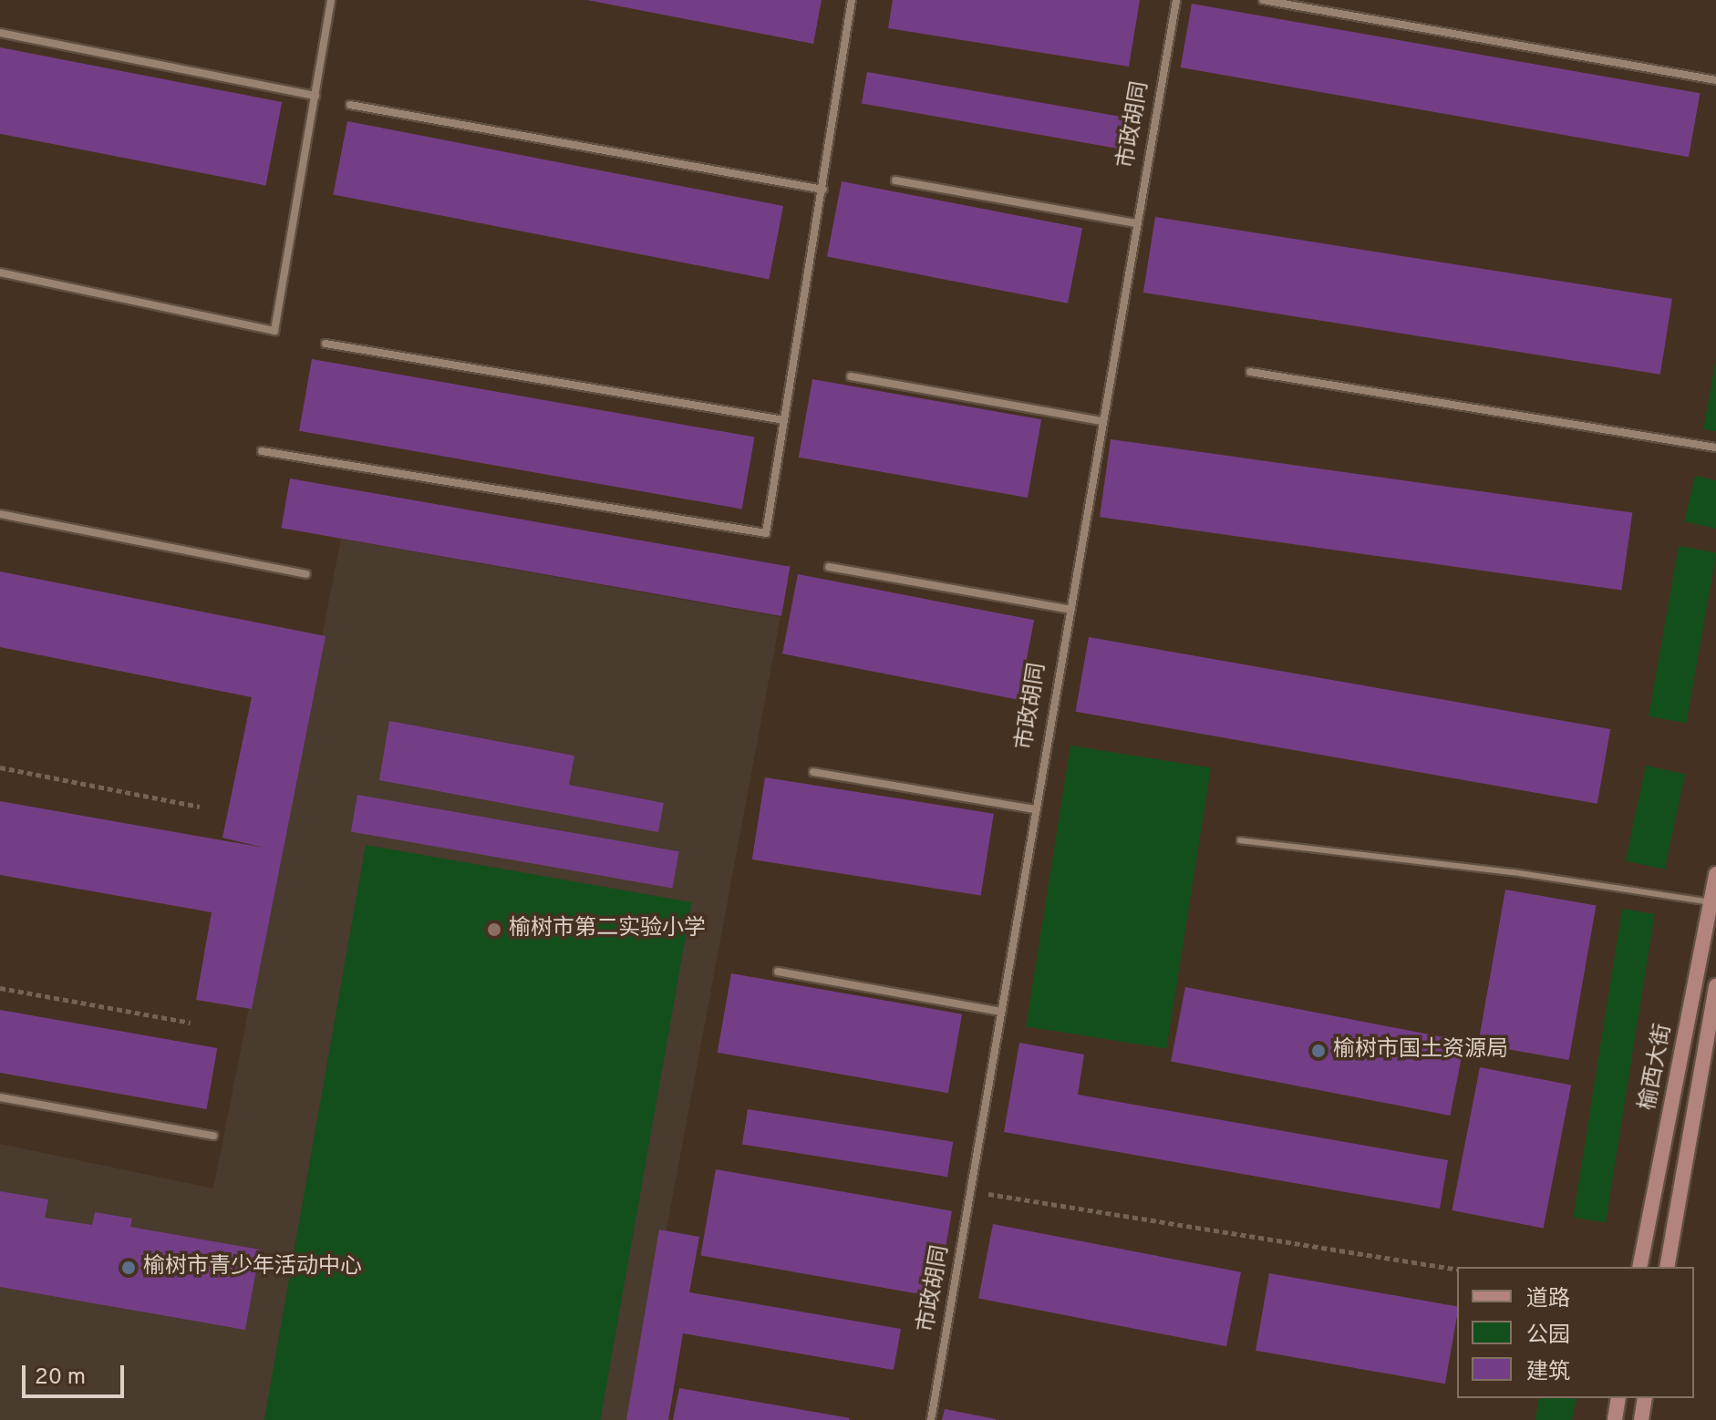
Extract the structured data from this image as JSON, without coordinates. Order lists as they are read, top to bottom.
{
  "streets": {
    "main road": ["榆西大街"],
    "street": ["市政胡同"]
  },
  "places": ["榆树市第二实验小学", "榆树市国土资源局", "榆树市青少年活动中心"],
  "legend": ["道路", "公园", "建筑"],
  "scale_bar": "20 m"
}
